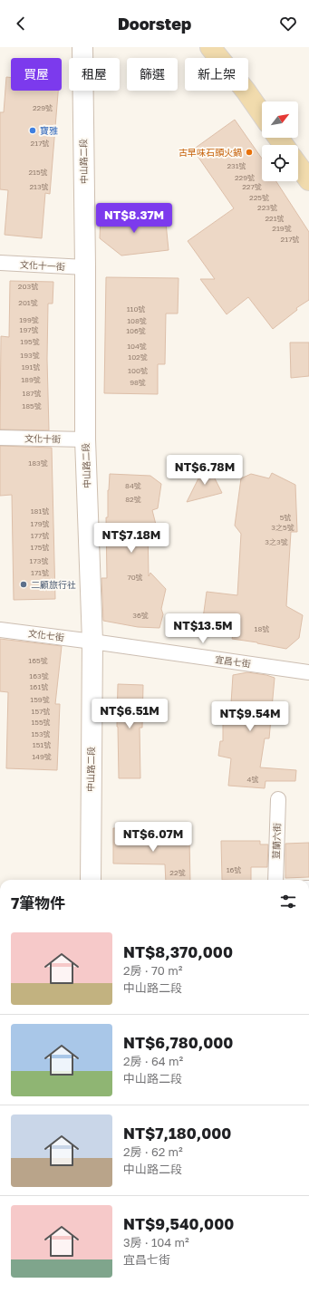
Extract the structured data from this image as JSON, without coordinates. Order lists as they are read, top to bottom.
{
  "streets": {
    "street": [
      "中山路二段",
      "文化十一街",
      "文化十街",
      "文化七街",
      "宜昌七街",
      "荳蘭六街"
    ]
  },
  "crossings": [
    ["中山路二段", "文化十一街"],
    ["中山路二段", "文化十街"],
    ["中山路二段", "文化七街"],
    ["中山路二段", "宜昌七街"],
    ["文化七街", "宜昌七街"]
  ],
  "places": ["寶雅", "古早味石頭火鍋", "二顧旅行社"],
  "house_numbers": [
    "229號",
    "217號",
    "231號",
    "215號",
    "229號",
    "213號",
    "227號",
    "225號",
    "223號",
    "221號",
    "219號",
    "217號",
    "203號",
    "201號",
    "110號",
    "199號",
    "108號",
    "197號",
    "106號",
    "195號",
    "104號",
    "193號",
    "102號",
    "191號",
    "100號",
    "189號",
    "98號",
    "187號",
    "185號",
    "183號",
    "84號",
    "82號",
    "181號",
    "5號",
    "179號",
    "3之5號",
    "177號",
    "3之3號",
    "175號",
    "173號",
    "171號",
    "70號",
    "36號",
    "18號",
    "165號",
    "163號",
    "161號",
    "159號",
    "157號",
    "155號",
    "153號",
    "151號",
    "149號",
    "4號",
    "16號",
    "22號"
  ],
  "north": "top right",
  "page": {
    "header": "Doorstep",
    "chip": [
      "買屋",
      "租屋",
      "篩選",
      "新上架"
    ],
    "price": [
      "NT$8.37M",
      "NT$6.78M",
      "NT$7.18M",
      "NT$13.5M",
      "NT$6.51M",
      "NT$9.54M",
      "NT$6.07M"
    ],
    "heading": "7筆物件",
    "list": [
      {
        "name": "NT$8,370,000",
        "note": "2房 · 70 m² · 中山路二段"
      },
      {
        "name": "NT$6,780,000",
        "note": "2房 · 64 m² · 中山路二段"
      },
      {
        "name": "NT$7,180,000",
        "note": "2房 · 62 m² · 中山路二段"
      },
      {
        "name": "NT$9,540,000",
        "note": "3房 · 104 m² · 宜昌七街"
      }
    ]
  }
}
